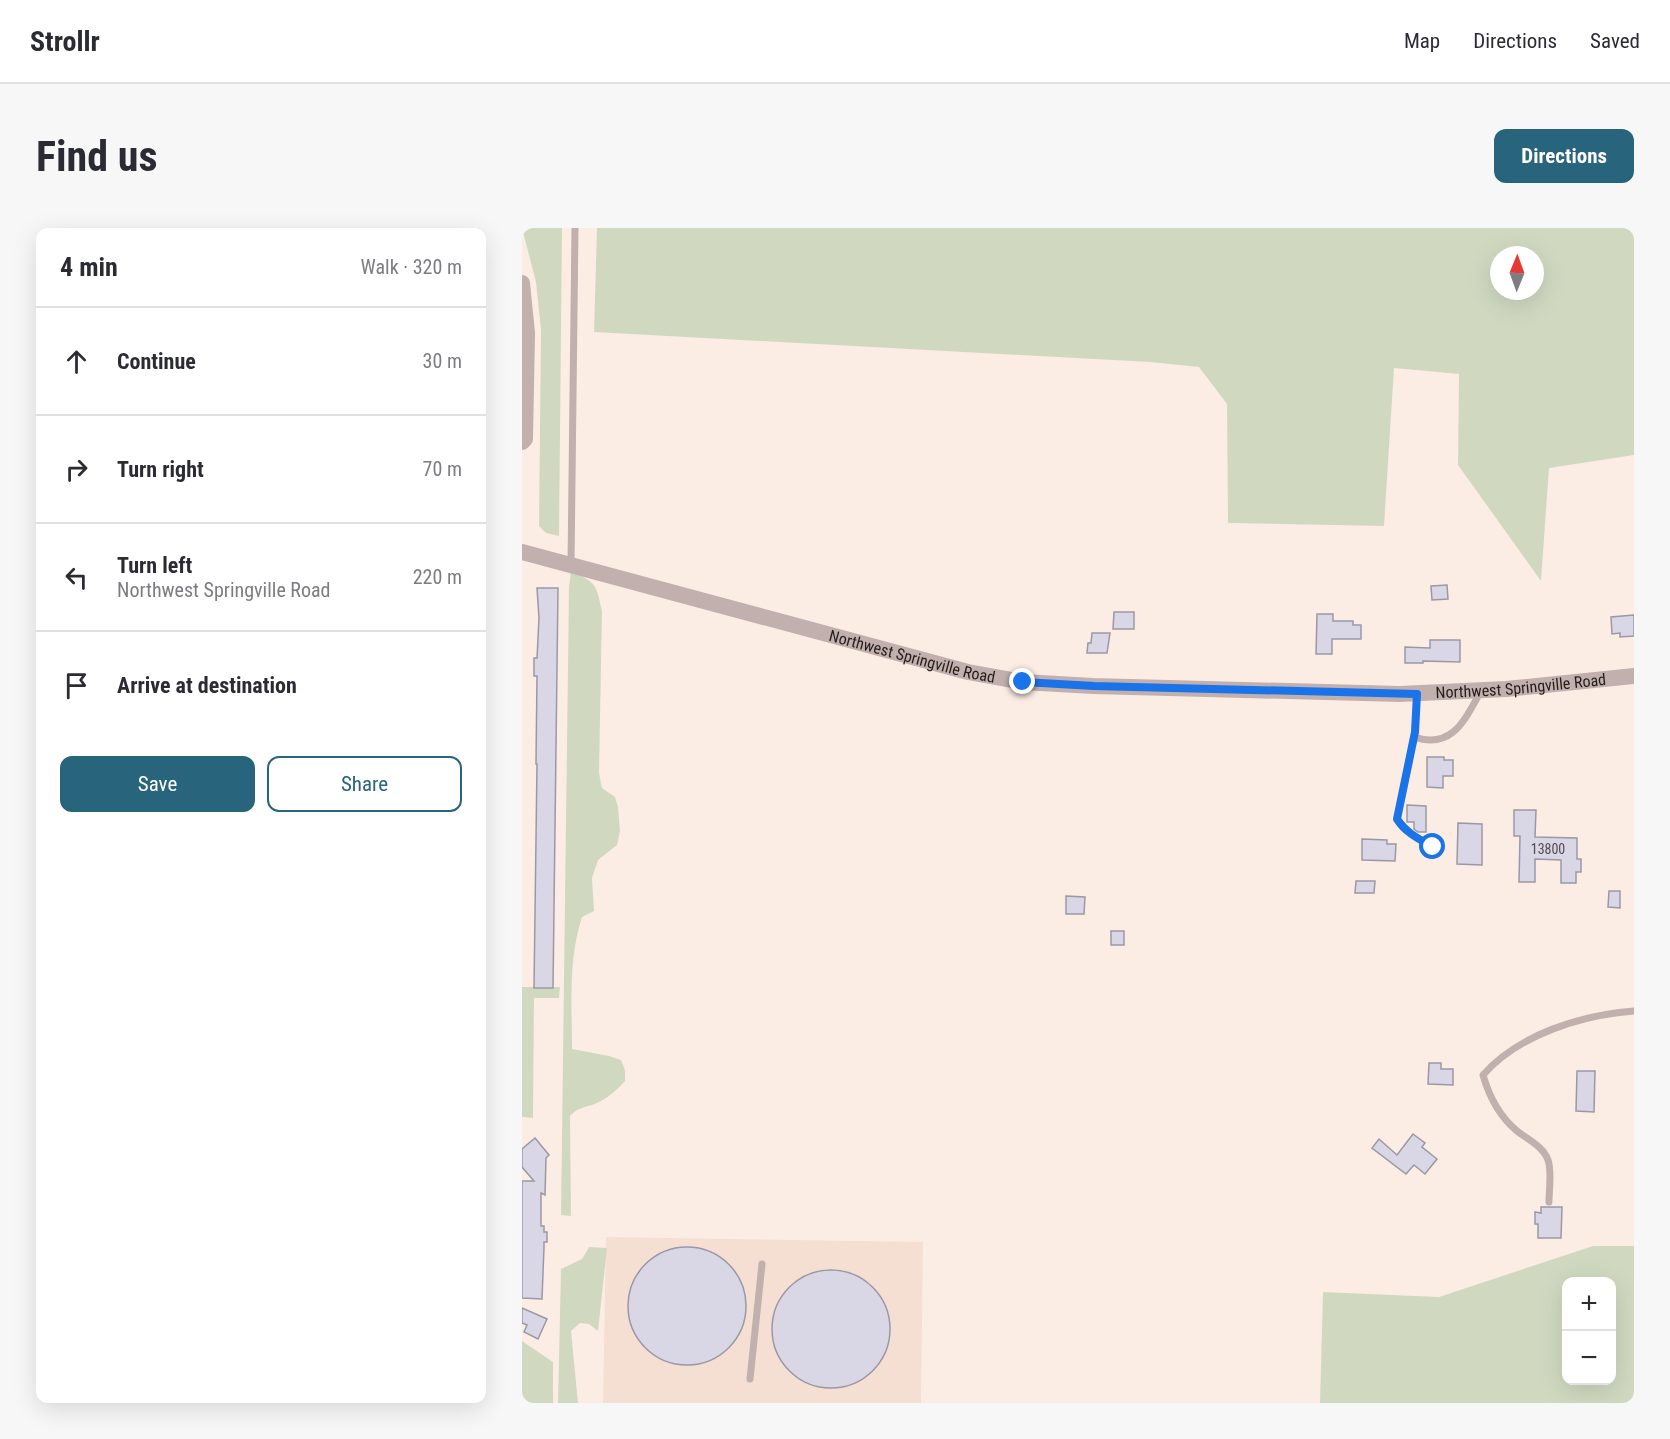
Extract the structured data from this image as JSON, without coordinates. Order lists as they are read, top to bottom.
{
  "streets": {
    "street": ["Northwest Springville Road"]
  },
  "house_numbers": ["13800"],
  "north": "top",
  "page": {
    "header": "Strollr",
    "nav": ["Map", "Directions", "Saved"],
    "buttons": [
      "Directions",
      ["Save", "Share"]
    ],
    "title": "Find us",
    "heading": ["4 min", "Walk · 320 m"],
    "list": [
      ["Continue", "30 m"],
      ["Turn right", "70 m"],
      ["Turn left", "Northwest Springville Road", "220 m"],
      "Arrive at destination"
    ],
    "map_buttons": ["+", "−"]
  }
}
